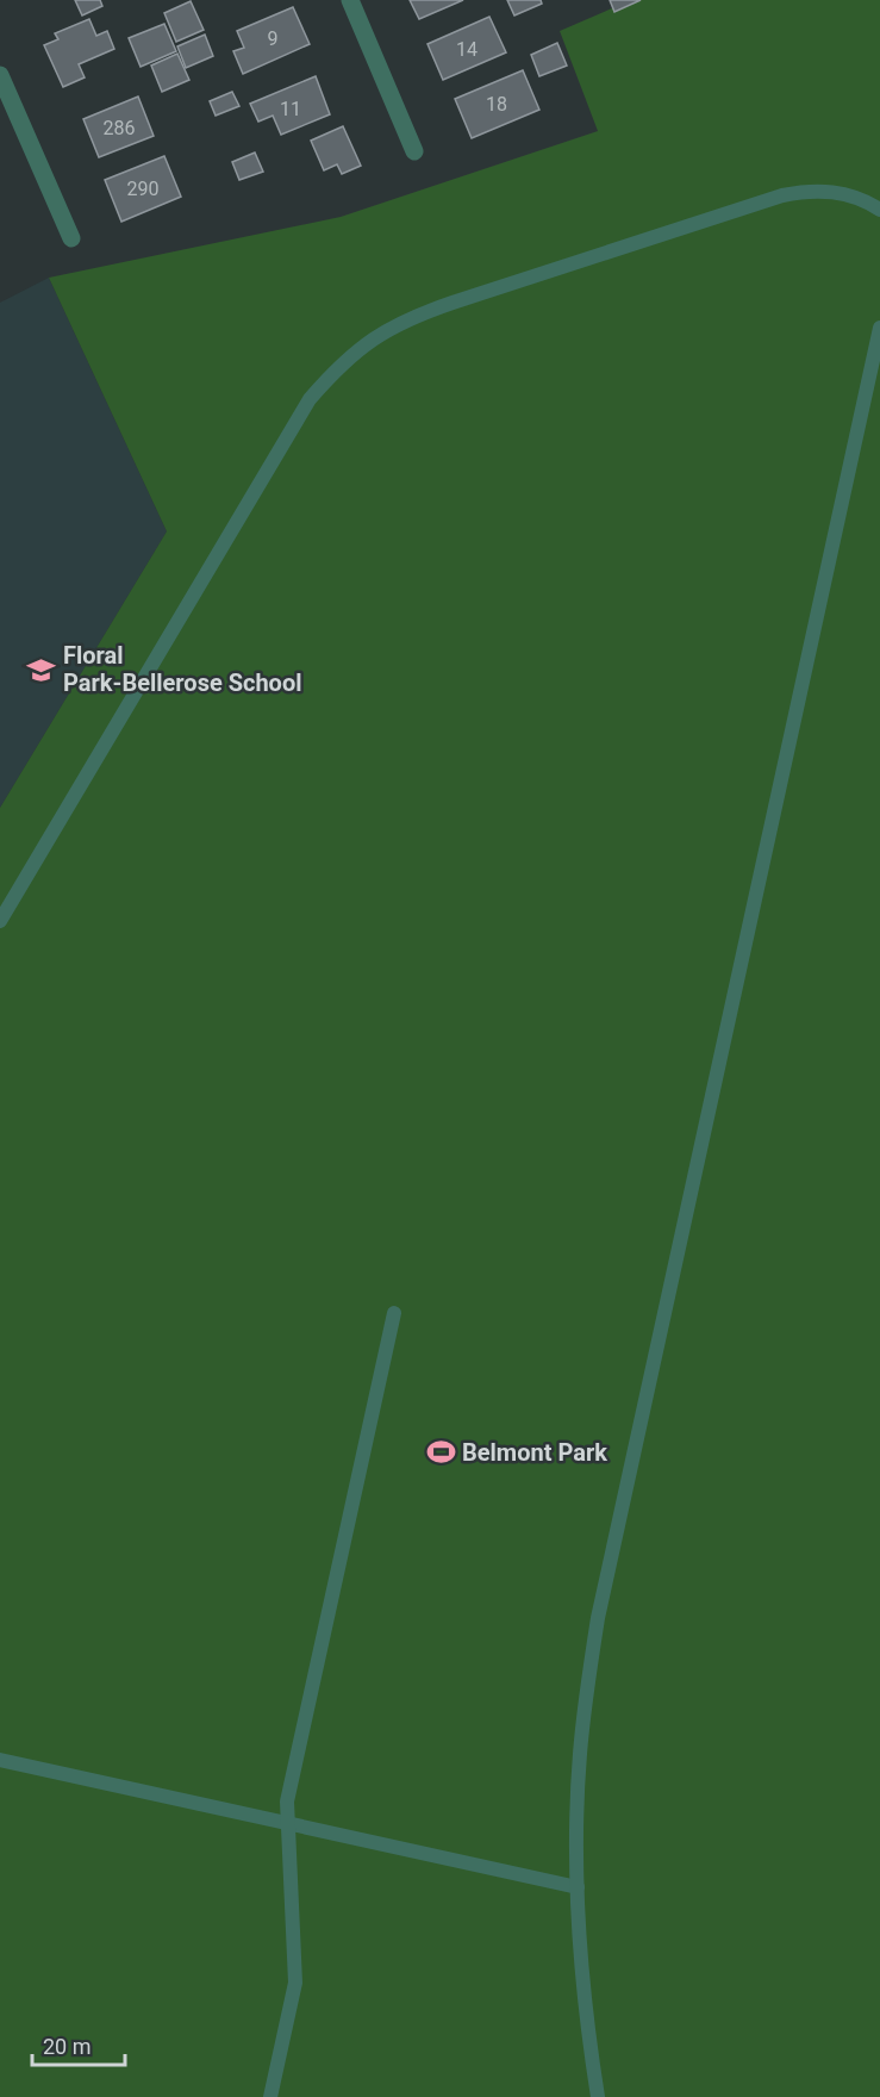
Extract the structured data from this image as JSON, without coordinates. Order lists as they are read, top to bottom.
{
  "places": {
    "school or university": ["Floral Park-Bellerose School"],
    "sports": ["Belmont Park"]
  },
  "house_numbers": [
    "9",
    "14",
    "18",
    "11",
    "286",
    "290"
  ],
  "scale_bar": "20 m"
}
